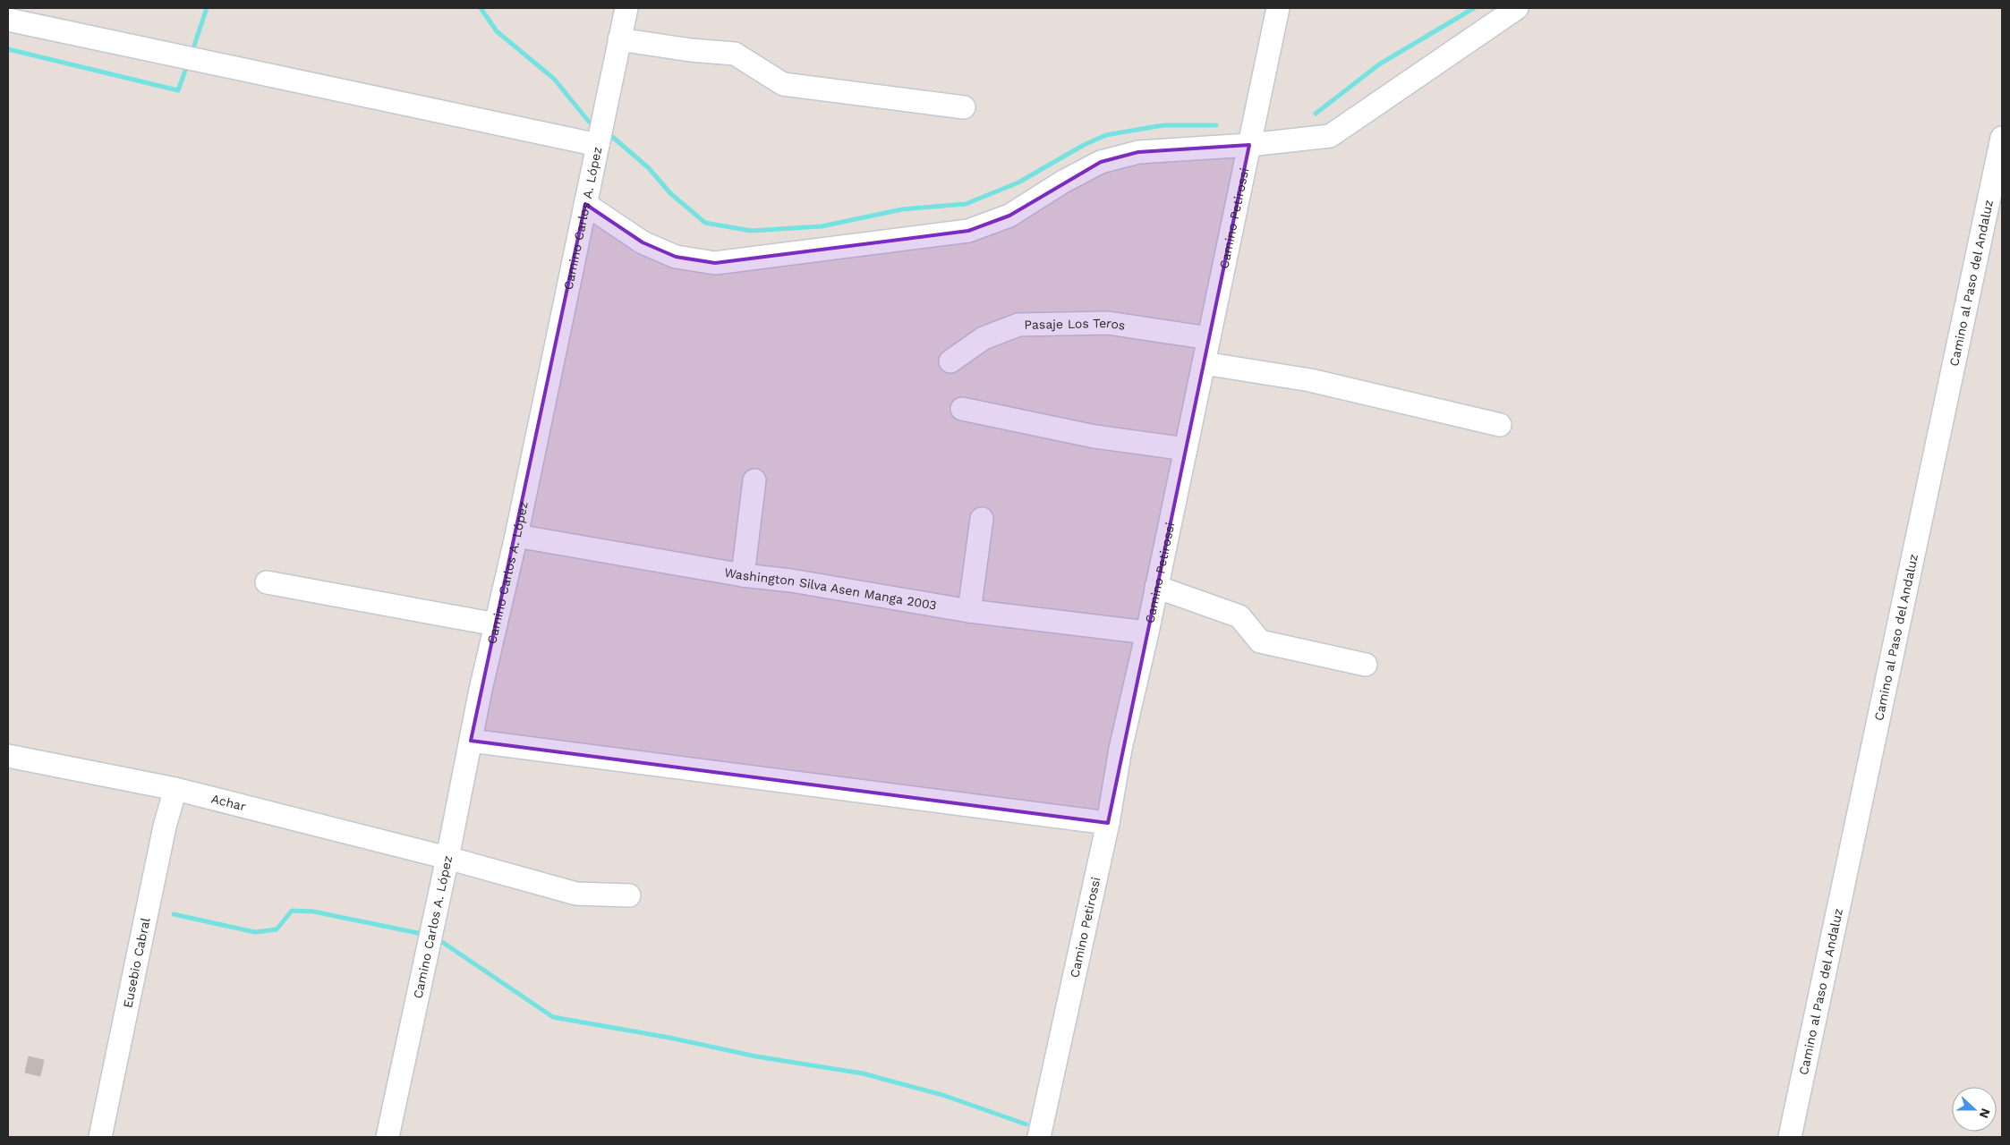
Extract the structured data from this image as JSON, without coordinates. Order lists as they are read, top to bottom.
{
  "streets": {
    "street": [
      "Camino Carlos A. López",
      "Camino Petirossi",
      "Camino al Paso del Andaluz",
      "Pasaje Los Teros",
      "Washington Silva Asen Manga 2003",
      "Achar",
      "Eusebio Cabral"
    ]
  },
  "crossings": [
    ["Camino Carlos A. López", "Washington Silva Asen Manga 2003"],
    ["Camino Carlos A. López", "Achar"],
    ["Camino Petirossi", "Pasaje Los Teros"],
    ["Camino Petirossi", "Washington Silva Asen Manga 2003"],
    ["Achar", "Eusebio Cabral"]
  ],
  "north": "right"
}
